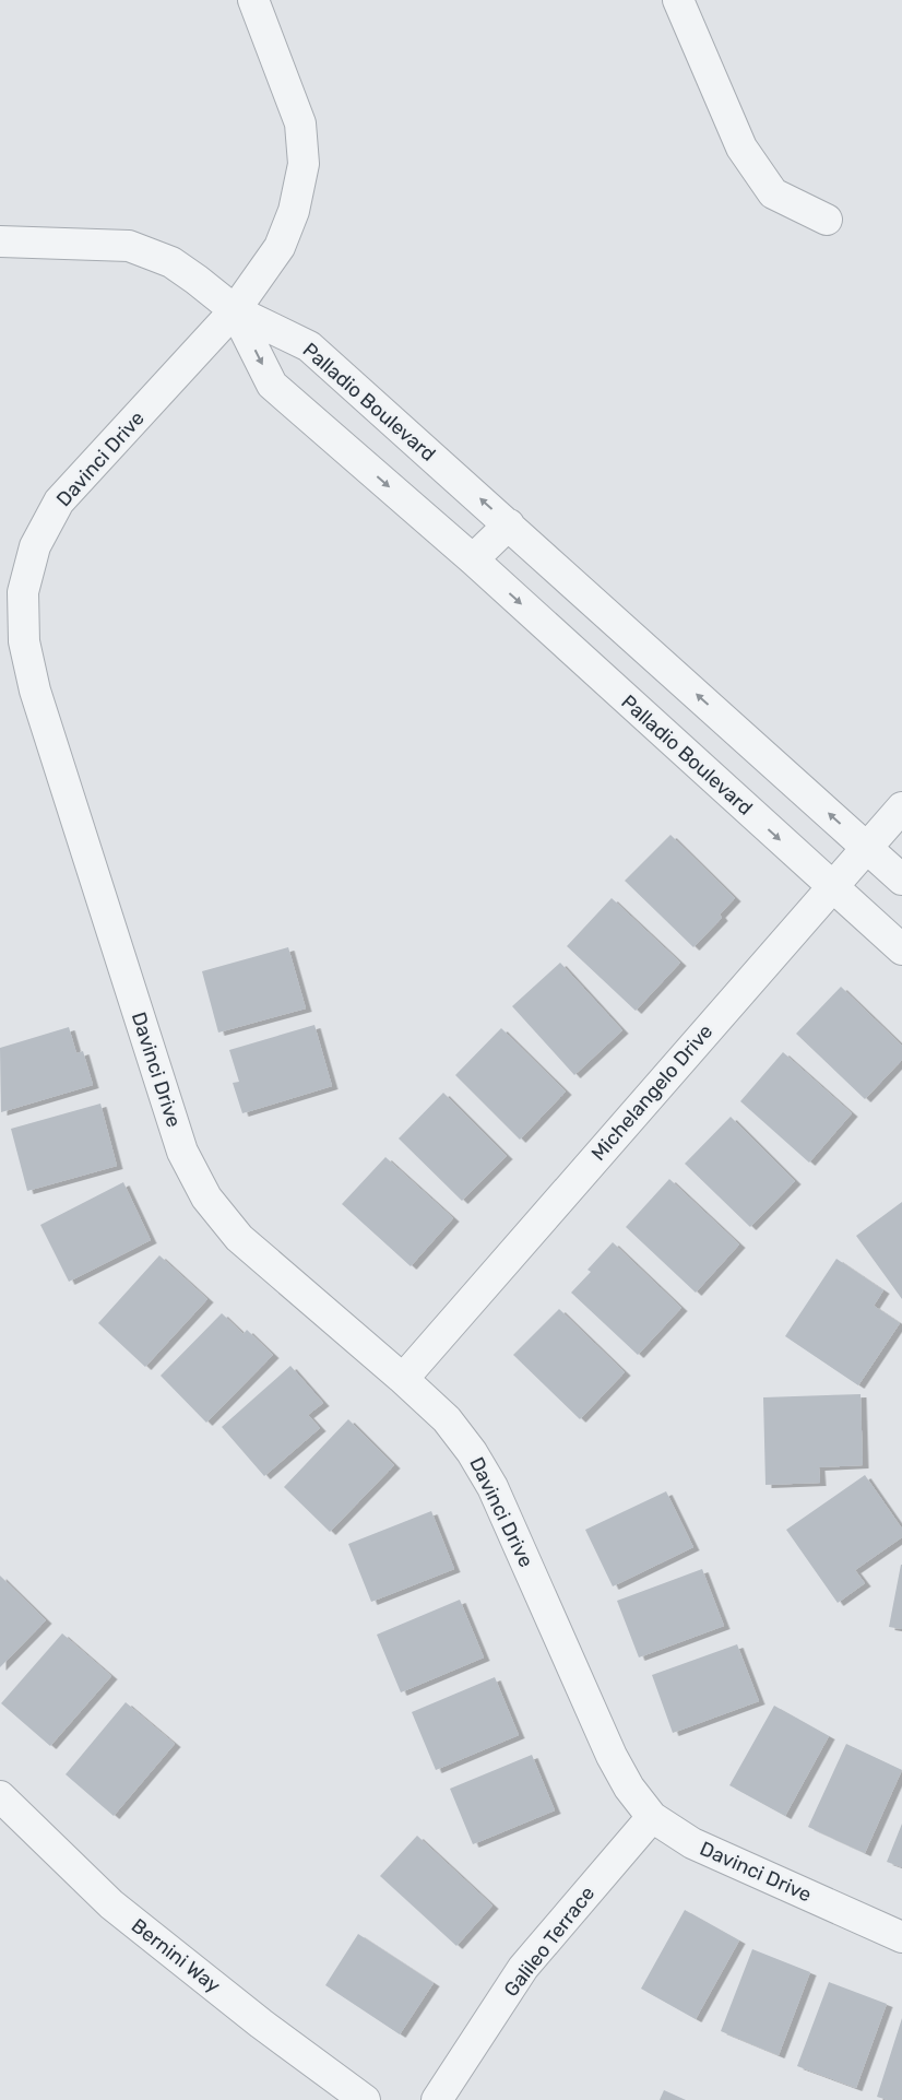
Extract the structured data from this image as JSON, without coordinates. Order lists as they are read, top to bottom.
{
  "streets": {
    "street": [
      "Palladio Boulevard",
      "Davinci Drive",
      "Michelangelo Drive",
      "Galileo Terrace",
      "Bernini Way"
    ]
  },
  "crossings": [
    ["Palladio Boulevard", "Davinci Drive"],
    ["Palladio Boulevard", "Michelangelo Drive"],
    ["Davinci Drive", "Michelangelo Drive"],
    ["Davinci Drive", "Galileo Terrace"]
  ]
}
